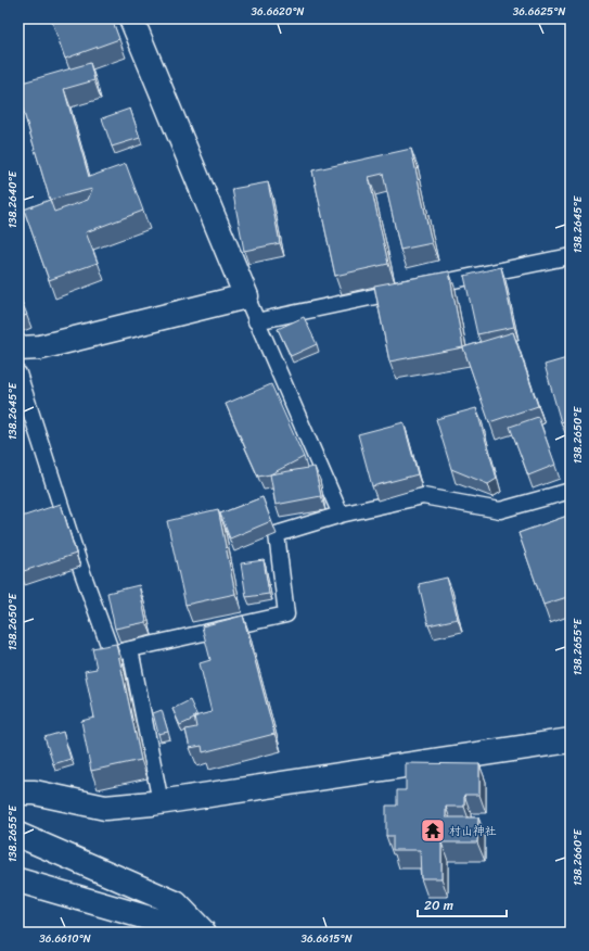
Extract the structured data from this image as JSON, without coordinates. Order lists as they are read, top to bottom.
{
  "places": {
    "temple": ["村山神社"]
  },
  "scale_bar": "20 m",
  "coordinates": [
    "36.6620°N",
    "36.6625°N",
    "138.2640°E",
    "138.2645°E",
    "138.2650°E",
    "138.2655°E",
    "138.2660°E",
    "36.6610°N",
    "36.6615°N"
  ]
}
